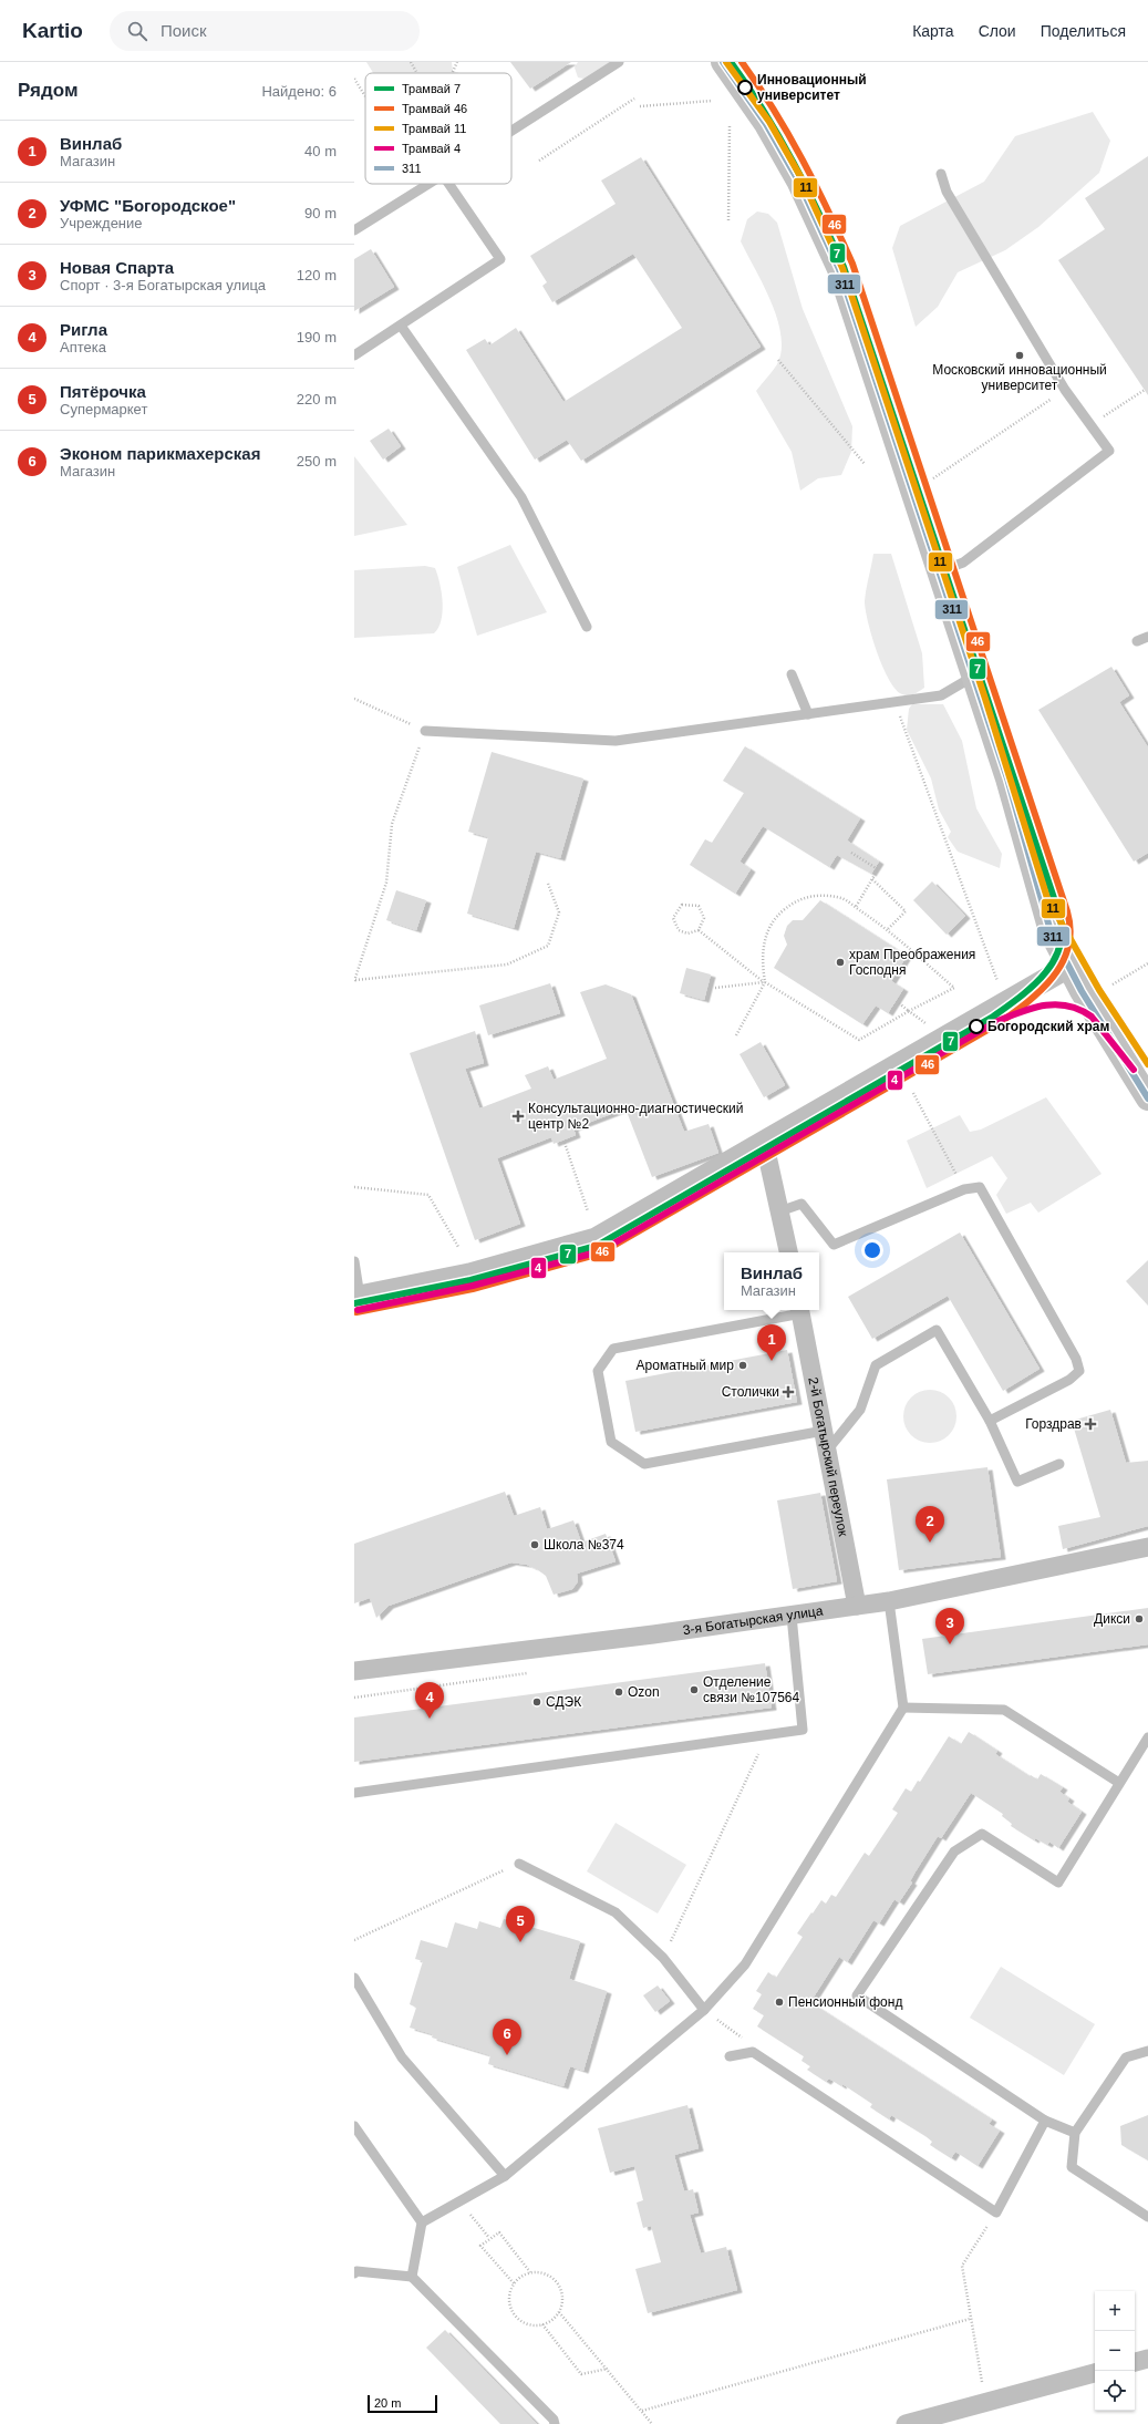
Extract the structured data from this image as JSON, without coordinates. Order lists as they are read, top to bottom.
{
  "streets": {
    "street": ["2-й Богатырский переулок", "3-я Богатырская улица"]
  },
  "crossings": [
    ["2-й Богатырский переулок", "3-я Богатырская улица"]
  ],
  "places": {
    "other": [
      "Инновационный университет",
      "Московский инновационный университет",
      "храм Преображения Господня",
      "Богородский храм",
      "Ароматный мир",
      "Школа №374",
      "Дикси",
      "Отделение связи №107564",
      "Ozon",
      "СДЭК",
      "Пенсионный фонд"
    ],
    "health": ["Консультационно-диагностический центр №2", "Столички", "Горздрав"]
  },
  "lines": [
    "tram line 7",
    "tram line 46",
    "tram line 11",
    "transit line 311",
    "tram line 4"
  ],
  "legend": [
    "Трамвай 7",
    "Трамвай 46",
    "Трамвай 11",
    "Трамвай 4",
    "311"
  ],
  "scale_bar": "20 m",
  "page": {
    "header": "Kartio",
    "search": "Поиск",
    "nav": ["Карта", "Слои", "Поделиться"],
    "heading": ["Рядом", "Найдено: 6"],
    "list": [
      {
        "mark": "1",
        "name": "Винлаб",
        "note": "Магазин",
        "value": "40 m"
      },
      {
        "mark": "2",
        "name": "УФМС \"Богородское\"",
        "note": "Учреждение",
        "value": "90 m"
      },
      {
        "mark": "3",
        "name": "Новая Спарта",
        "note": "Спорт · 3-я Богатырская улица",
        "value": "120 m"
      },
      {
        "mark": "4",
        "name": "Ригла",
        "note": "Аптека",
        "value": "190 m"
      },
      {
        "mark": "5",
        "name": "Пятёрочка",
        "note": "Супермаркет",
        "value": "220 m"
      },
      {
        "mark": "6",
        "name": "Эконом парикмахерская",
        "note": "Магазин",
        "value": "250 m"
      }
    ],
    "popup": ["Винлаб", "Магазин"],
    "pins": [
      "1",
      "2",
      "3",
      "4",
      "5",
      "6"
    ],
    "map_buttons": ["+", "−"],
    "scale": "20 m"
  }
}
